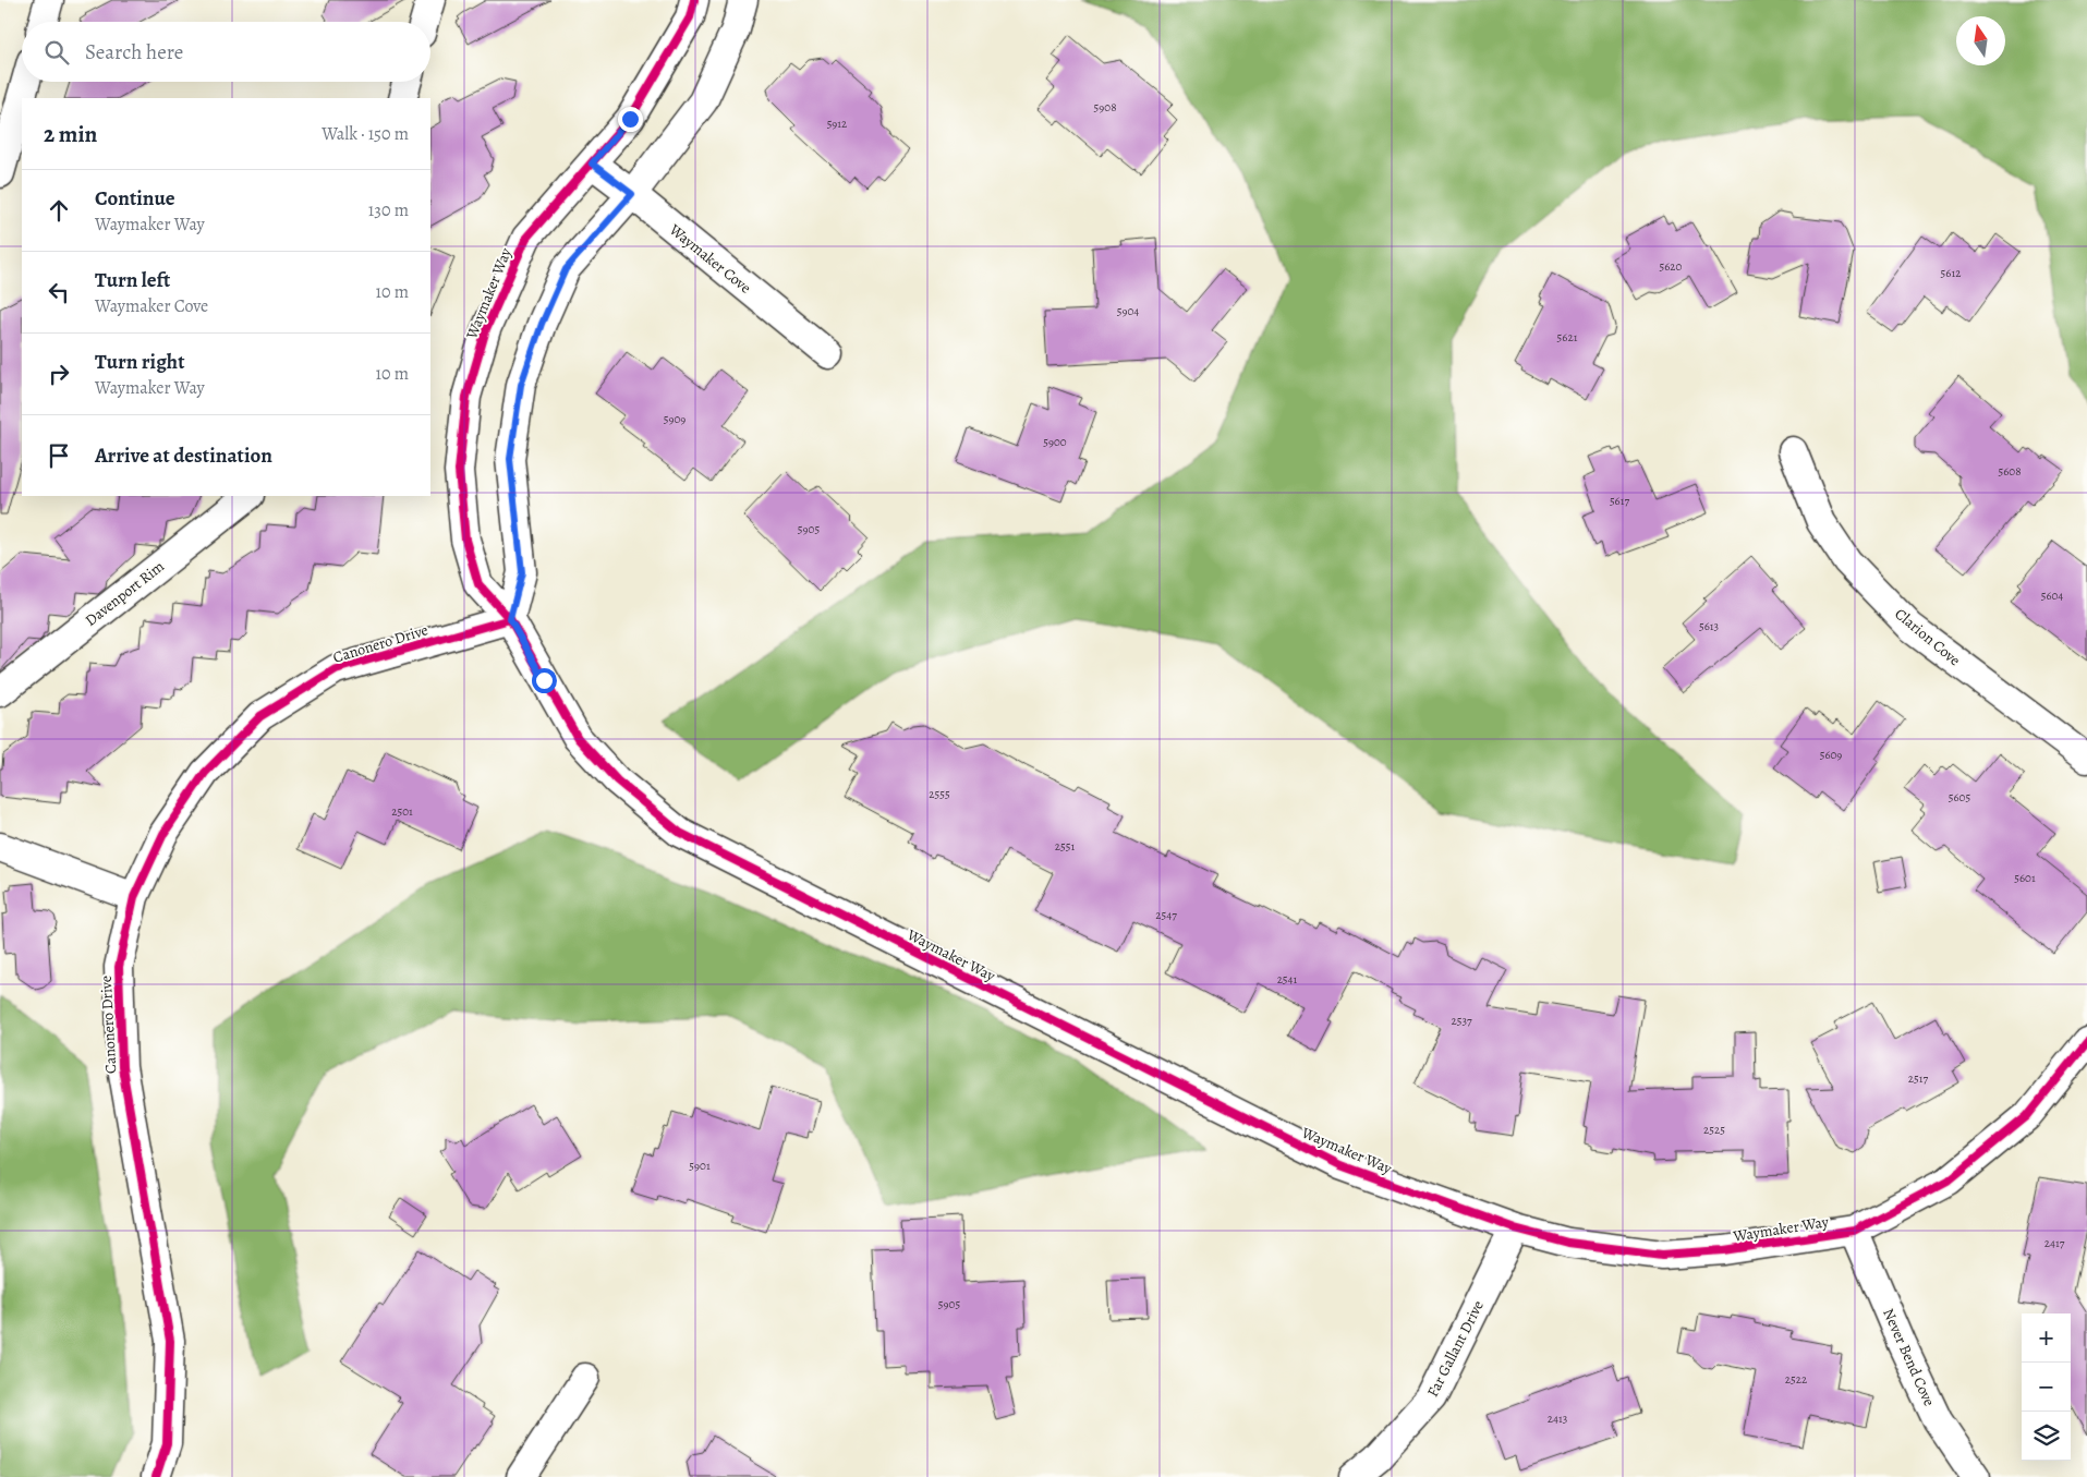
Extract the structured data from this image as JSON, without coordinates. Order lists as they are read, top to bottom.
{
  "streets": {
    "street": [
      "Waymaker Cove",
      "Waymaker Way",
      "Davenport Rim",
      "Clarion Cove",
      "Canonero Drive",
      "Far Gallant Drive",
      "Never Bend Cove"
    ]
  },
  "crossings": [
    ["Waymaker Cove", "Waymaker Way"],
    ["Waymaker Way", "Canonero Drive"],
    ["Waymaker Way", "Far Gallant Drive"],
    ["Waymaker Way", "Never Bend Cove"]
  ],
  "house_numbers": [
    "5908",
    "5912",
    "5620",
    "5612",
    "5904",
    "5621",
    "5909",
    "5900",
    "5608",
    "5617",
    "5905",
    "5604",
    "5613",
    "5609",
    "2555",
    "5605",
    "2501",
    "2551",
    "5601",
    "2547",
    "2541",
    "2537",
    "2517",
    "2525",
    "5901",
    "2417",
    "5905",
    "2522",
    "2413"
  ],
  "north": "top",
  "page": {
    "search": "Search here",
    "heading": ["2 min", "Walk · 150 m"],
    "list": [
      ["Continue", "Waymaker Way", "130 m"],
      ["Turn left", "Waymaker Cove", "10 m"],
      ["Turn right", "Waymaker Way", "10 m"],
      "Arrive at destination"
    ],
    "map_buttons": ["+", "−"]
  }
}
